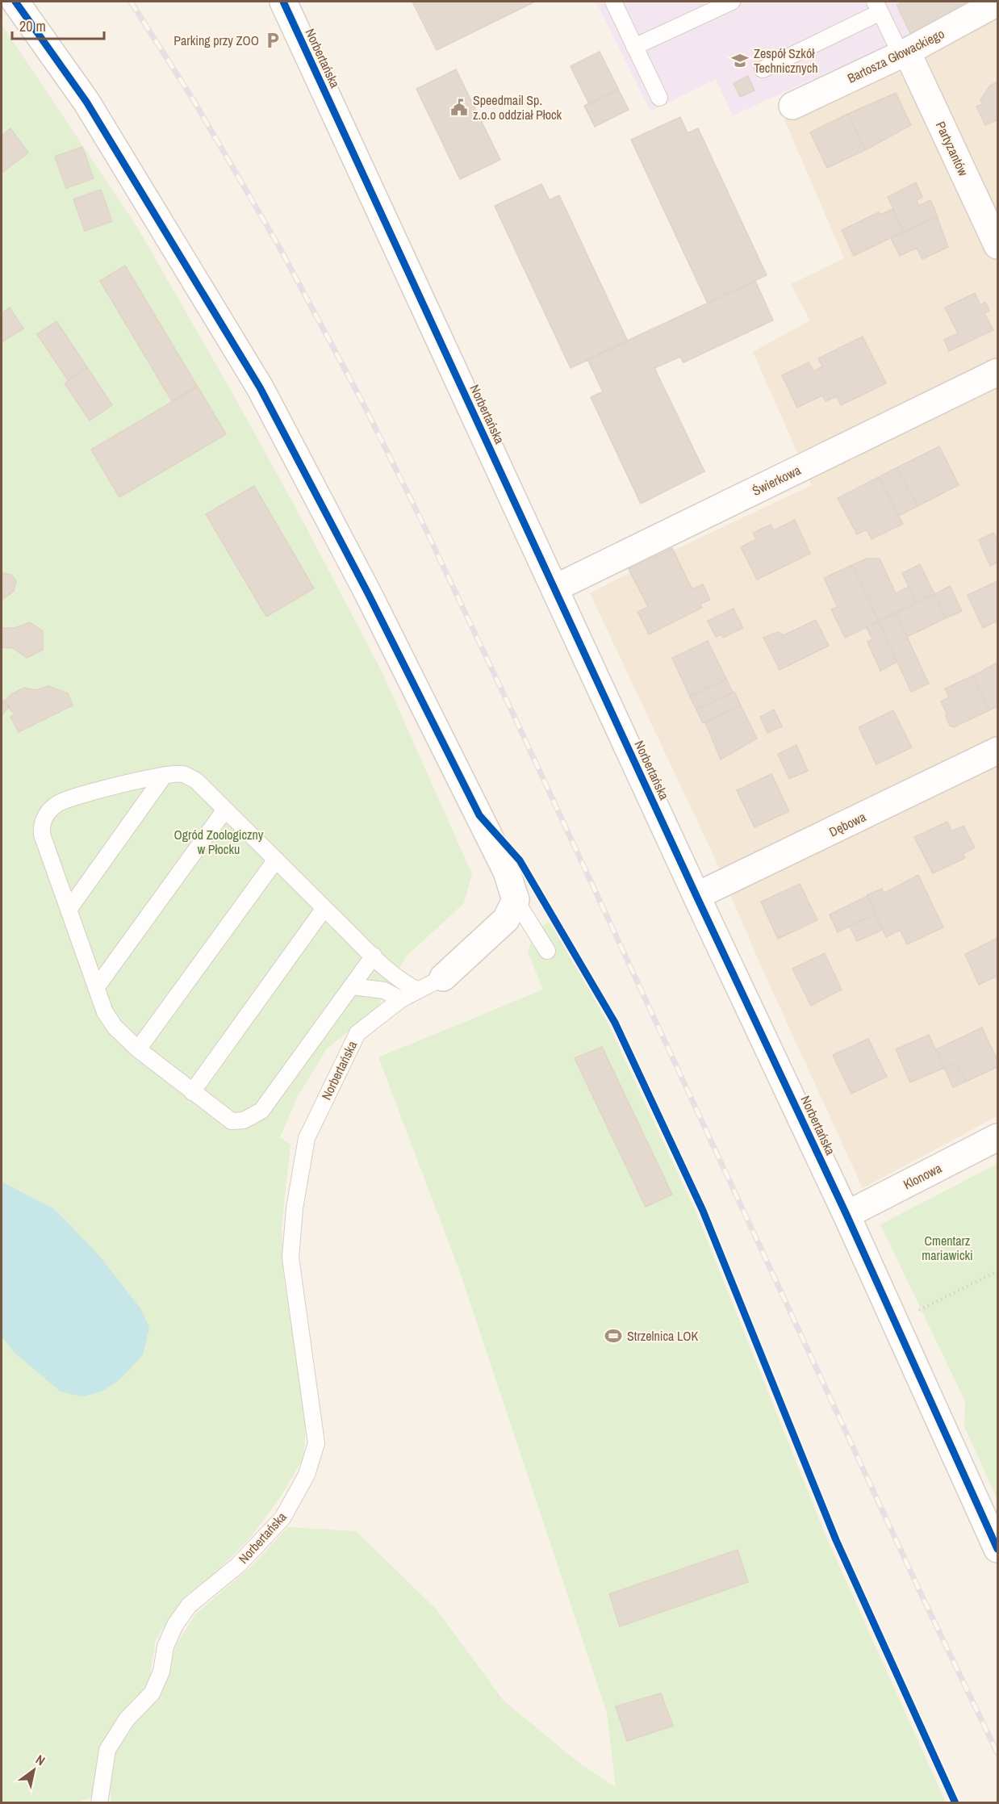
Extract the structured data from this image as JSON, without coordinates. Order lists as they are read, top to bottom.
{
  "streets": {
    "street": [
      "Bartosza Głowackiego",
      "Norbertańska",
      "Partyzantów",
      "Świerkowa",
      "Dębowa",
      "Klonowa"
    ]
  },
  "crossings": [
    ["Bartosza Głowackiego", "Partyzantów"],
    ["Norbertańska", "Świerkowa"],
    ["Norbertańska", "Dębowa"],
    ["Norbertańska", "Klonowa"]
  ],
  "parks": ["Ogród Zoologiczny w Płocku", "Cmentarz mariawicki"],
  "places": {
    "parking": ["Parking przy ZOO"],
    "school or university": ["Zespół Szkół Technicznych"],
    "public building": ["Speedmail Sp. z.o.o oddział Płock"],
    "sports": ["Strzelnica LOK"]
  },
  "scale_bar": "20 m",
  "north": "top right"
}
